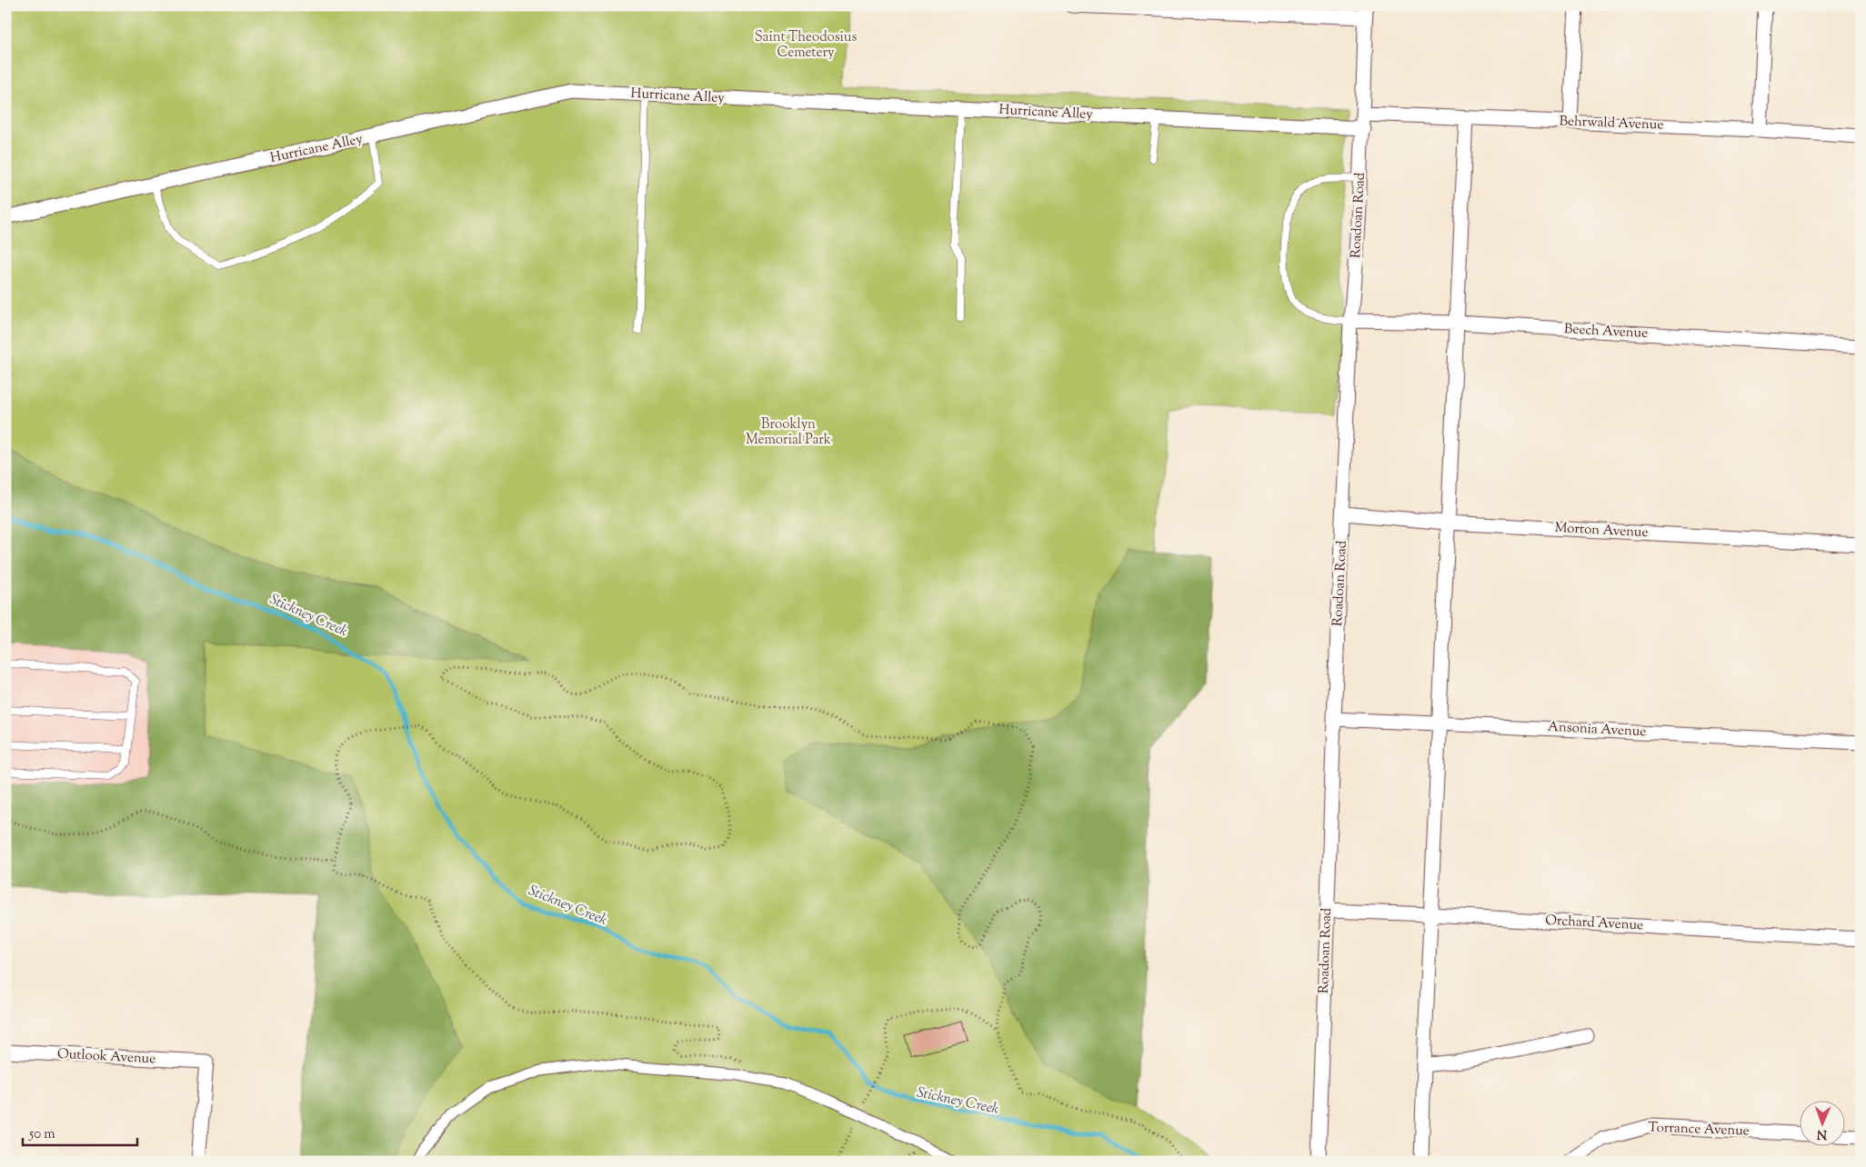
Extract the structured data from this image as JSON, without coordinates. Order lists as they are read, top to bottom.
{
  "streets": {
    "street": [
      "Hurricane Alley",
      "Behrwald Avenue",
      "Roadoan Road",
      "Beech Avenue",
      "Morton Avenue",
      "Ansonia Avenue",
      "Orchard Avenue",
      "Outlook Avenue",
      "Torrance Avenue"
    ]
  },
  "crossings": [
    ["Hurricane Alley", "Roadoan Road"],
    ["Behrwald Avenue", "Roadoan Road"],
    ["Roadoan Road", "Beech Avenue"],
    ["Roadoan Road", "Morton Avenue"],
    ["Roadoan Road", "Ansonia Avenue"],
    ["Roadoan Road", "Orchard Avenue"]
  ],
  "water": ["Stickney Creek"],
  "parks": ["Saint Theodosius Cemetery", "Brooklyn Memorial Park"],
  "scale_bar": "50 m",
  "north": "bottom"
}
